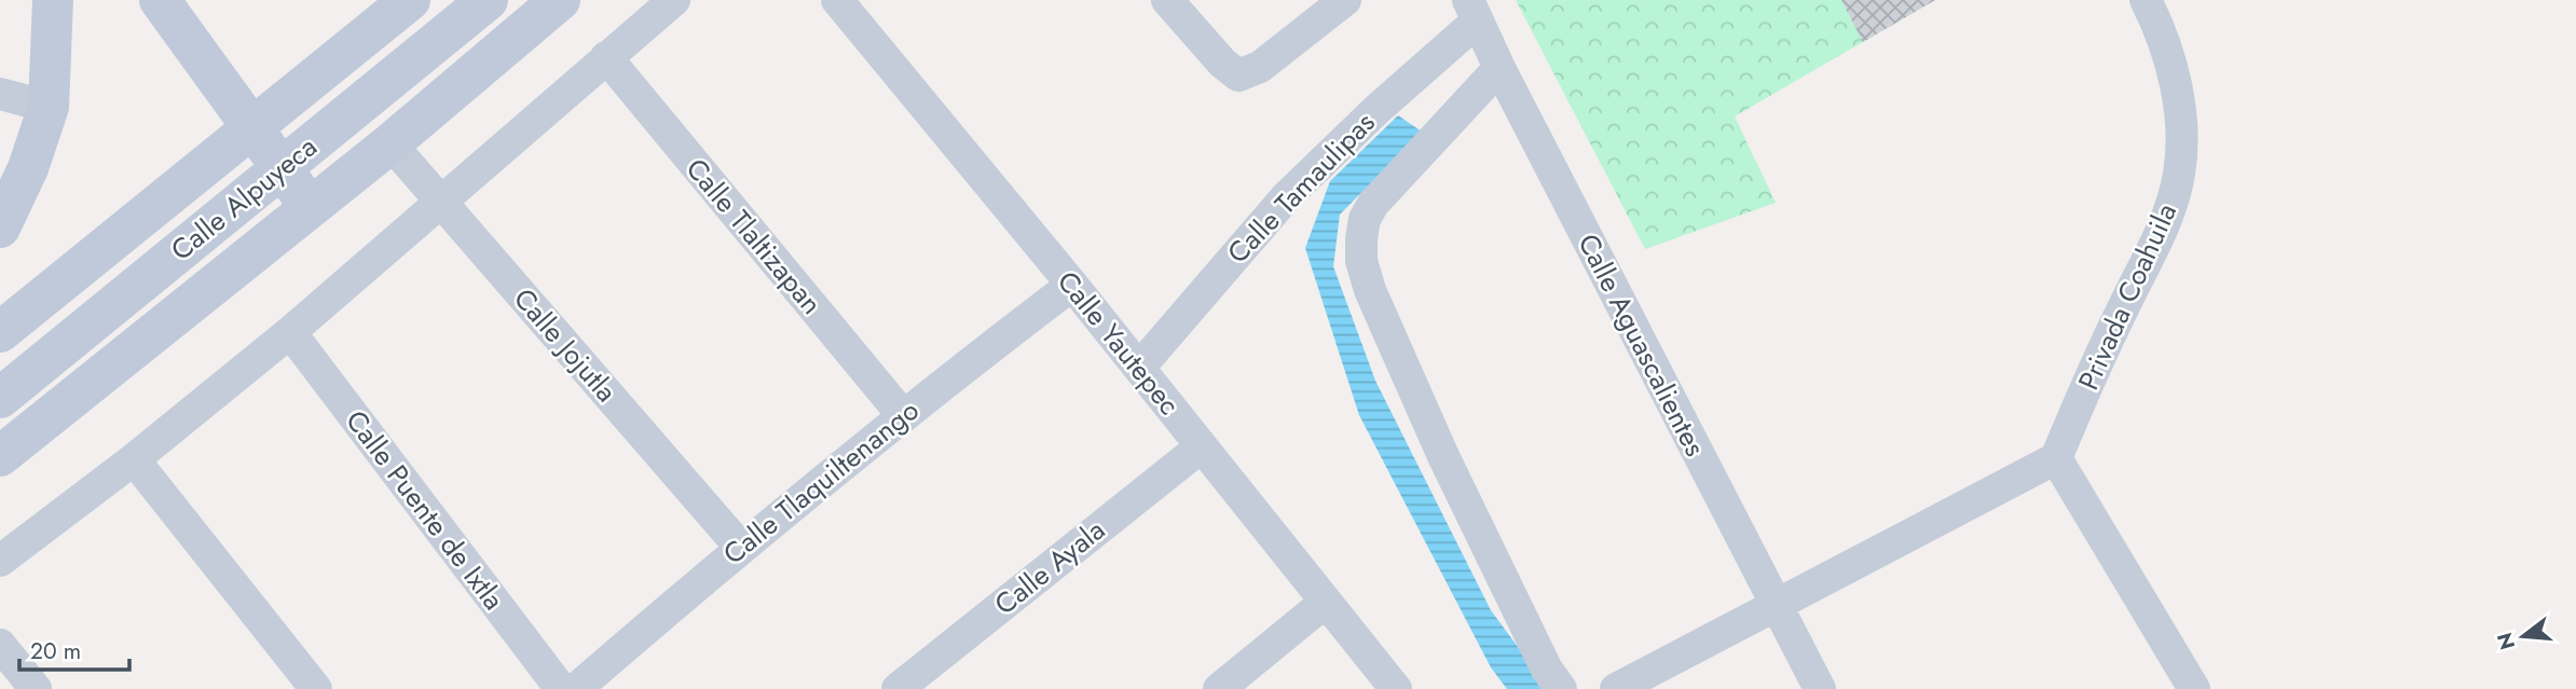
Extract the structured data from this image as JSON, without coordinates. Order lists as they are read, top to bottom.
{
  "streets": {
    "main road": ["Calle Alpuyeca"],
    "street": [
      "Calle Tamaulipas",
      "Calle Tlaltizapan",
      "Privada Coahuila",
      "Calle Yautepec",
      "Calle Jojutla",
      "Calle Aguascalientes",
      "Calle Tlaquiltenango",
      "Calle Puente de Ixtla",
      "Calle Ayala"
    ]
  },
  "crossings": [
    ["Calle Tamaulipas", "Calle Yautepec"],
    ["Calle Tamaulipas", "Calle Aguascalientes"],
    ["Calle Tlaltizapan", "Calle Tlaquiltenango"],
    ["Calle Yautepec", "Calle Tlaquiltenango"],
    ["Calle Yautepec", "Calle Ayala"],
    ["Calle Jojutla", "Calle Tlaquiltenango"]
  ],
  "scale_bar": "20 m",
  "north": "left"
}
